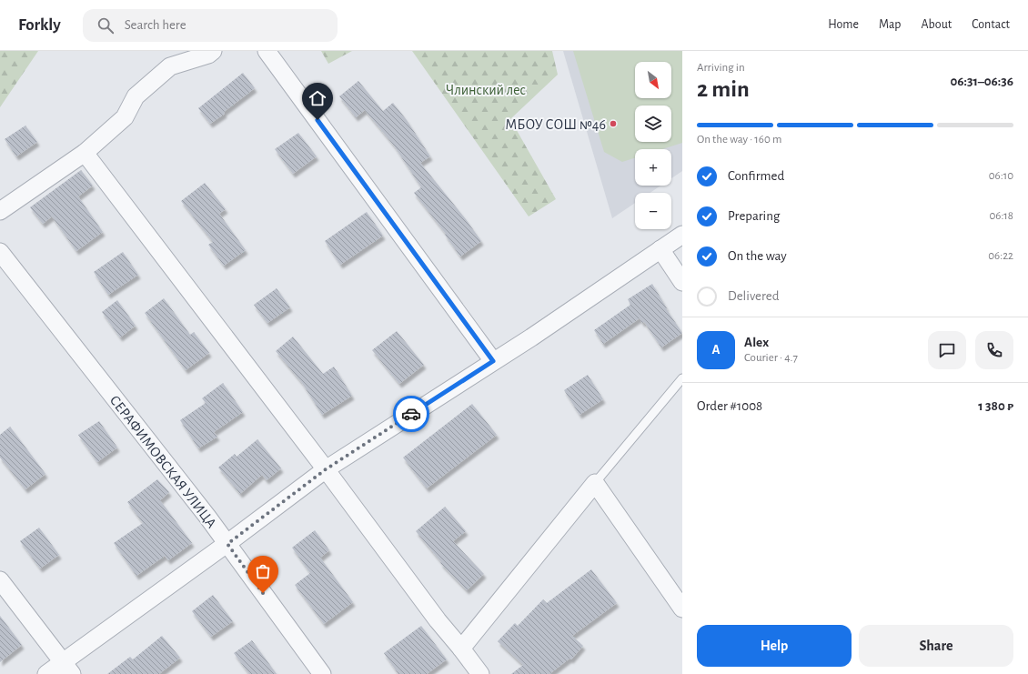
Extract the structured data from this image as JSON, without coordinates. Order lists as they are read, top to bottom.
{
  "streets": {
    "street": ["СЕРАФИМОВСКАЯ УЛИЦА"]
  },
  "parks": ["Члинский лес"],
  "places": ["МБОУ СОШ №46"],
  "north": "bottom right",
  "page": {
    "header": "Forkly",
    "search": "Search here",
    "nav": [
      "Home",
      "Map",
      "About",
      "Contact"
    ],
    "heading": ["2 min", "Arriving in", "06:31–06:36"],
    "panel": [
      "Alex",
      "Courier · 4.7",
      "Order #1008",
      "1 380 ₽"
    ],
    "map_buttons": ["+", "−"],
    "bar": "On the way · 160 m",
    "list": [
      ["Confirmed", "06:10"],
      ["Preparing", "06:18"],
      ["On the way", "06:22"],
      "Delivered"
    ],
    "round": "A",
    "buttons": ["Help", "Share"]
  }
}
